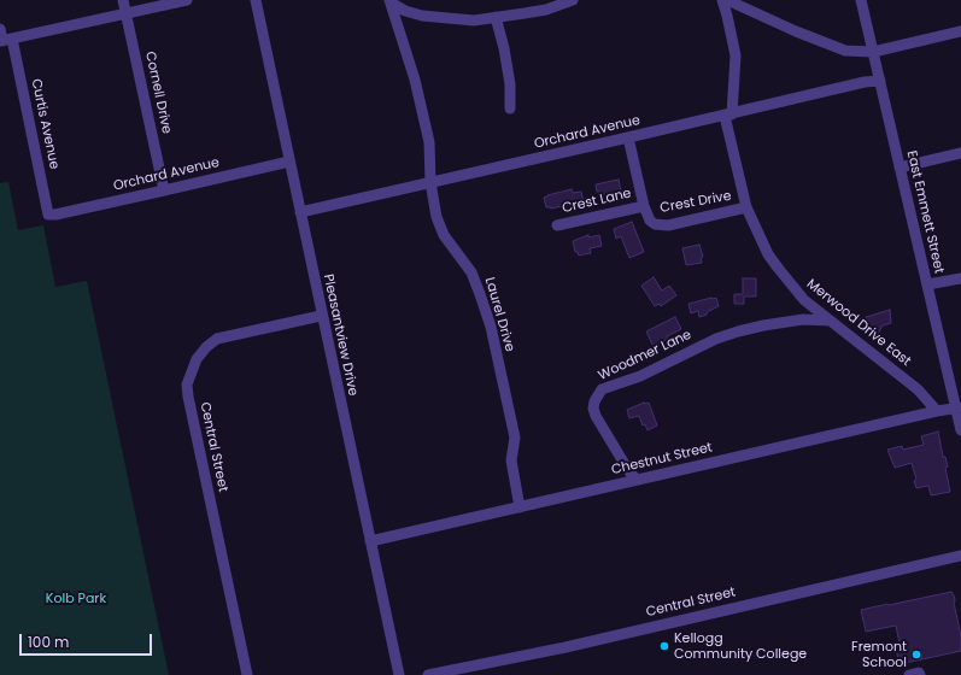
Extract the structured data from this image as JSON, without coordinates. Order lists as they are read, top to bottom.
{
  "streets": {
    "street": [
      "Cornell Drive",
      "Curtis Avenue",
      "Orchard Avenue",
      "Crest Lane",
      "Crest Drive",
      "East Emmett Street",
      "Laurel Drive",
      "Merwood Drive East",
      "Pleasantview Drive",
      "Woodmer Lane",
      "Central Street",
      "Chestnut Street"
    ]
  },
  "crossings": [
    ["Cornell Drive", "Orchard Avenue"],
    ["Curtis Avenue", "Orchard Avenue"],
    ["Orchard Avenue", "Crest Drive"],
    ["Orchard Avenue", "East Emmett Street"],
    ["Orchard Avenue", "Laurel Drive"],
    ["Orchard Avenue", "Merwood Drive East"],
    ["Orchard Avenue", "Pleasantview Drive"],
    ["Crest Lane", "Crest Drive"],
    ["Crest Drive", "Merwood Drive East"],
    ["East Emmett Street", "Chestnut Street"],
    ["Laurel Drive", "Chestnut Street"],
    ["Merwood Drive East", "Woodmer Lane"],
    ["Merwood Drive East", "Chestnut Street"],
    ["Pleasantview Drive", "Central Street"],
    ["Pleasantview Drive", "Chestnut Street"],
    ["Woodmer Lane", "Chestnut Street"]
  ],
  "parks": ["Kolb Park"],
  "places": ["Kellogg Community College", "Fremont School"],
  "scale_bar": "100 m"
}
